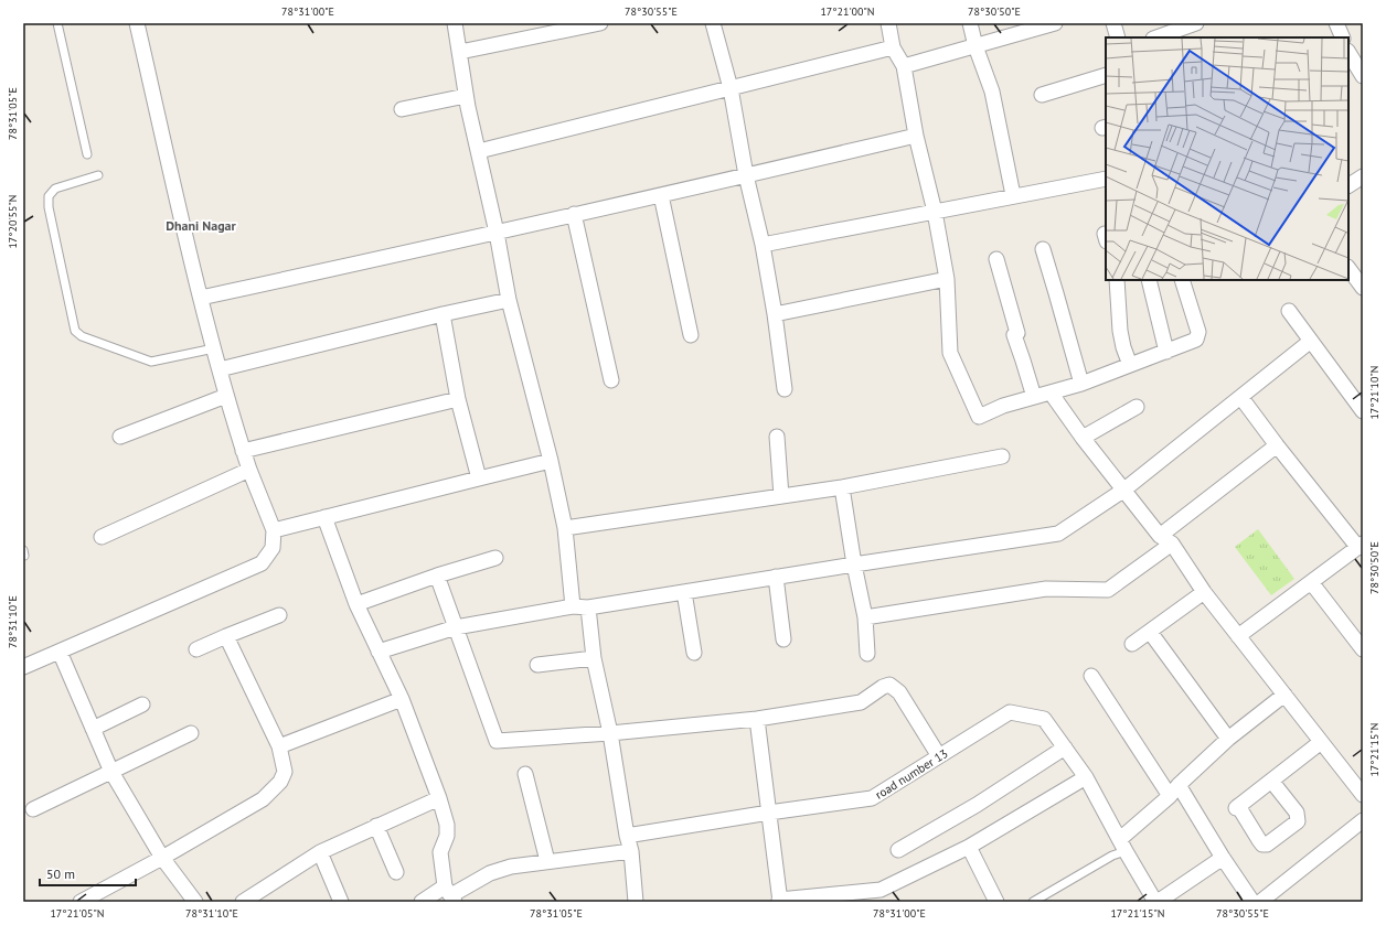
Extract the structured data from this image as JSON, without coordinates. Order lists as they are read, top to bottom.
{
  "streets": {
    "street": ["road number 13"]
  },
  "districts": ["Dhani Nagar"],
  "scale_bar": "50 m",
  "coordinates": [
    "78°31'00\"E",
    "78°30'55\"E",
    "17°21'00\"N",
    "78°30'50\"E",
    "78°31'05\"E",
    "17°20'55\"N",
    "17°21'10\"N",
    "78°31'10\"E",
    "17°21'15\"N",
    "17°21'05\"N"
  ]
}
